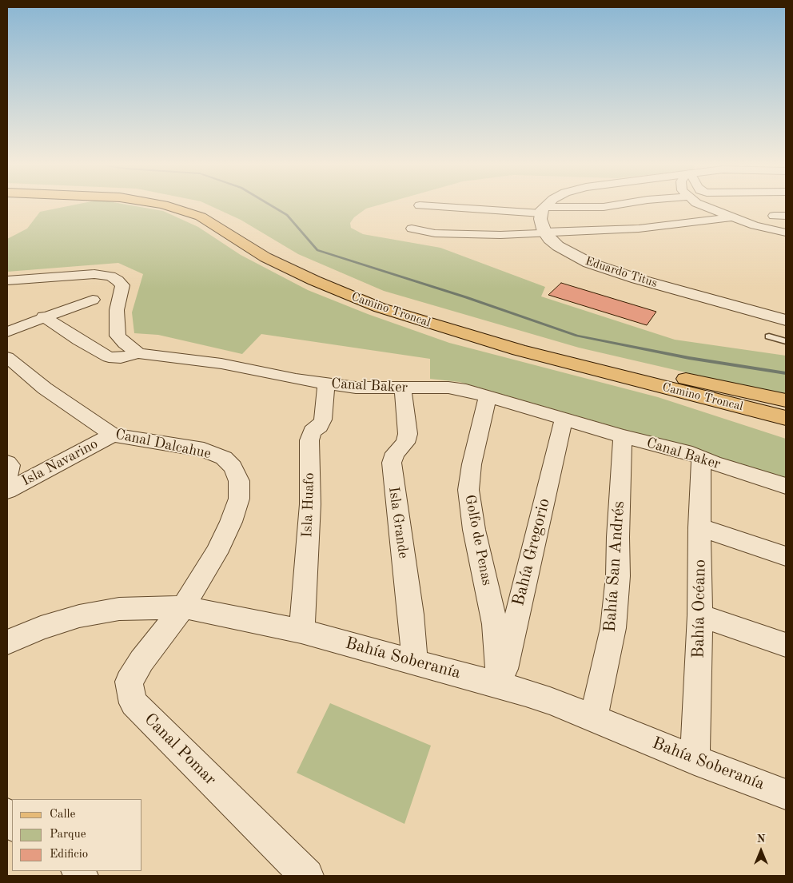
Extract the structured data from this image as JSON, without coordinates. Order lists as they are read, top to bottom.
{
  "streets": {
    "main road": ["Camino Troncal"],
    "street": [
      "Eduardo Titus",
      "Canal Baker",
      "Canal Dalcahue",
      "Isla Navarino",
      "Isla Huafo",
      "Isla Grande",
      "Golfo de Penas",
      "Bahía Gregorio",
      "Bahía San Andrés",
      "Bahía Océano",
      "Bahía Soberanía",
      "Canal Pomar"
    ]
  },
  "crossings": [
    ["Canal Baker", "Isla Huafo"],
    ["Canal Baker", "Isla Grande"],
    ["Canal Baker", "Golfo de Penas"],
    ["Canal Baker", "Bahía Gregorio"],
    ["Canal Baker", "Bahía San Andrés"],
    ["Canal Baker", "Bahía Océano"],
    ["Canal Dalcahue", "Isla Navarino"],
    ["Canal Dalcahue", "Bahía Soberanía"],
    ["Canal Dalcahue", "Canal Pomar"],
    ["Isla Huafo", "Bahía Soberanía"],
    ["Isla Grande", "Bahía Soberanía"],
    ["Golfo de Penas", "Bahía Gregorio"],
    ["Golfo de Penas", "Bahía Soberanía"],
    ["Bahía Gregorio", "Bahía Soberanía"],
    ["Bahía San Andrés", "Bahía Soberanía"],
    ["Bahía Océano", "Bahía Soberanía"],
    ["Bahía Soberanía", "Canal Pomar"]
  ],
  "legend": ["Calle", "Parque", "Edificio"],
  "north": "top"
}
